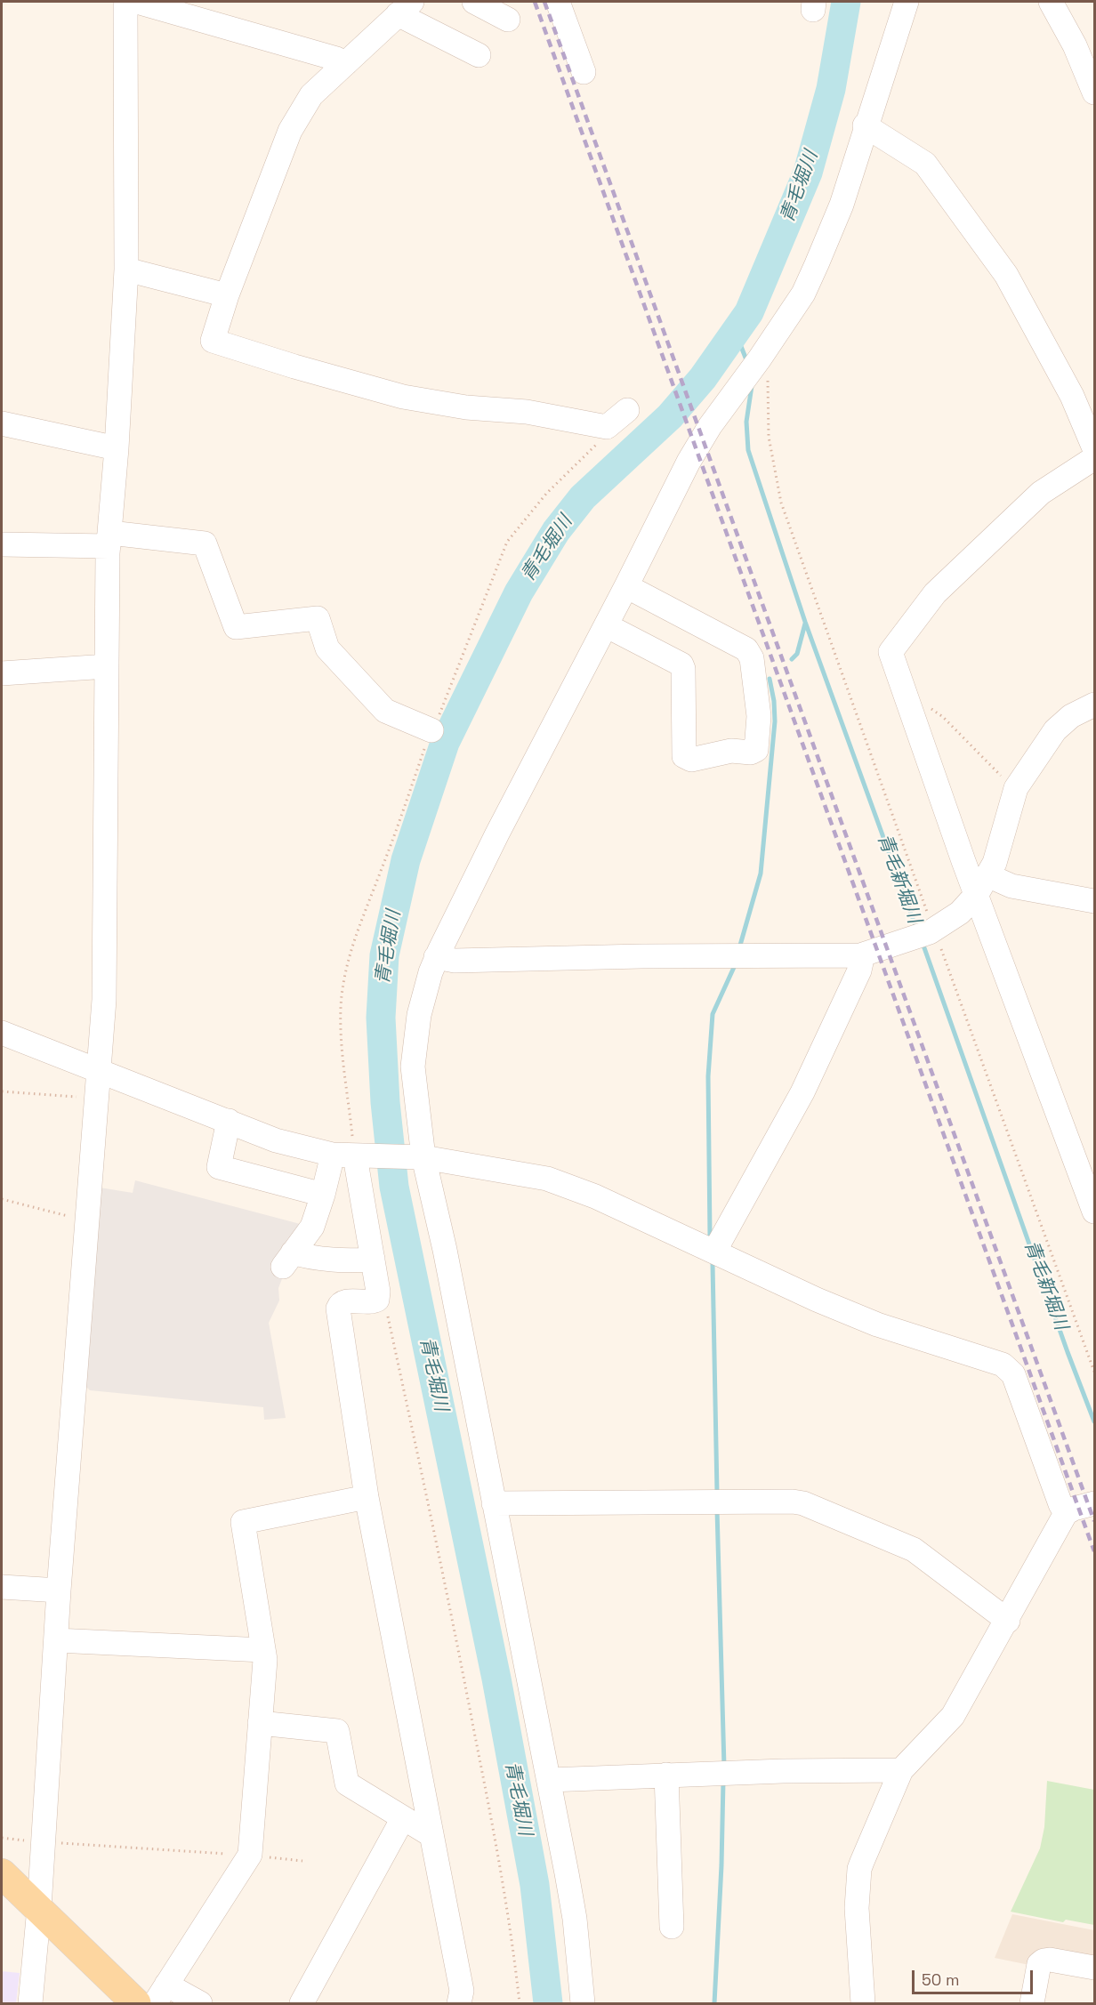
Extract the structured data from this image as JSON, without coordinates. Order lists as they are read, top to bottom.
{
  "water": ["青毛堀川", "青毛新堀川"],
  "scale_bar": "50 m"
}
